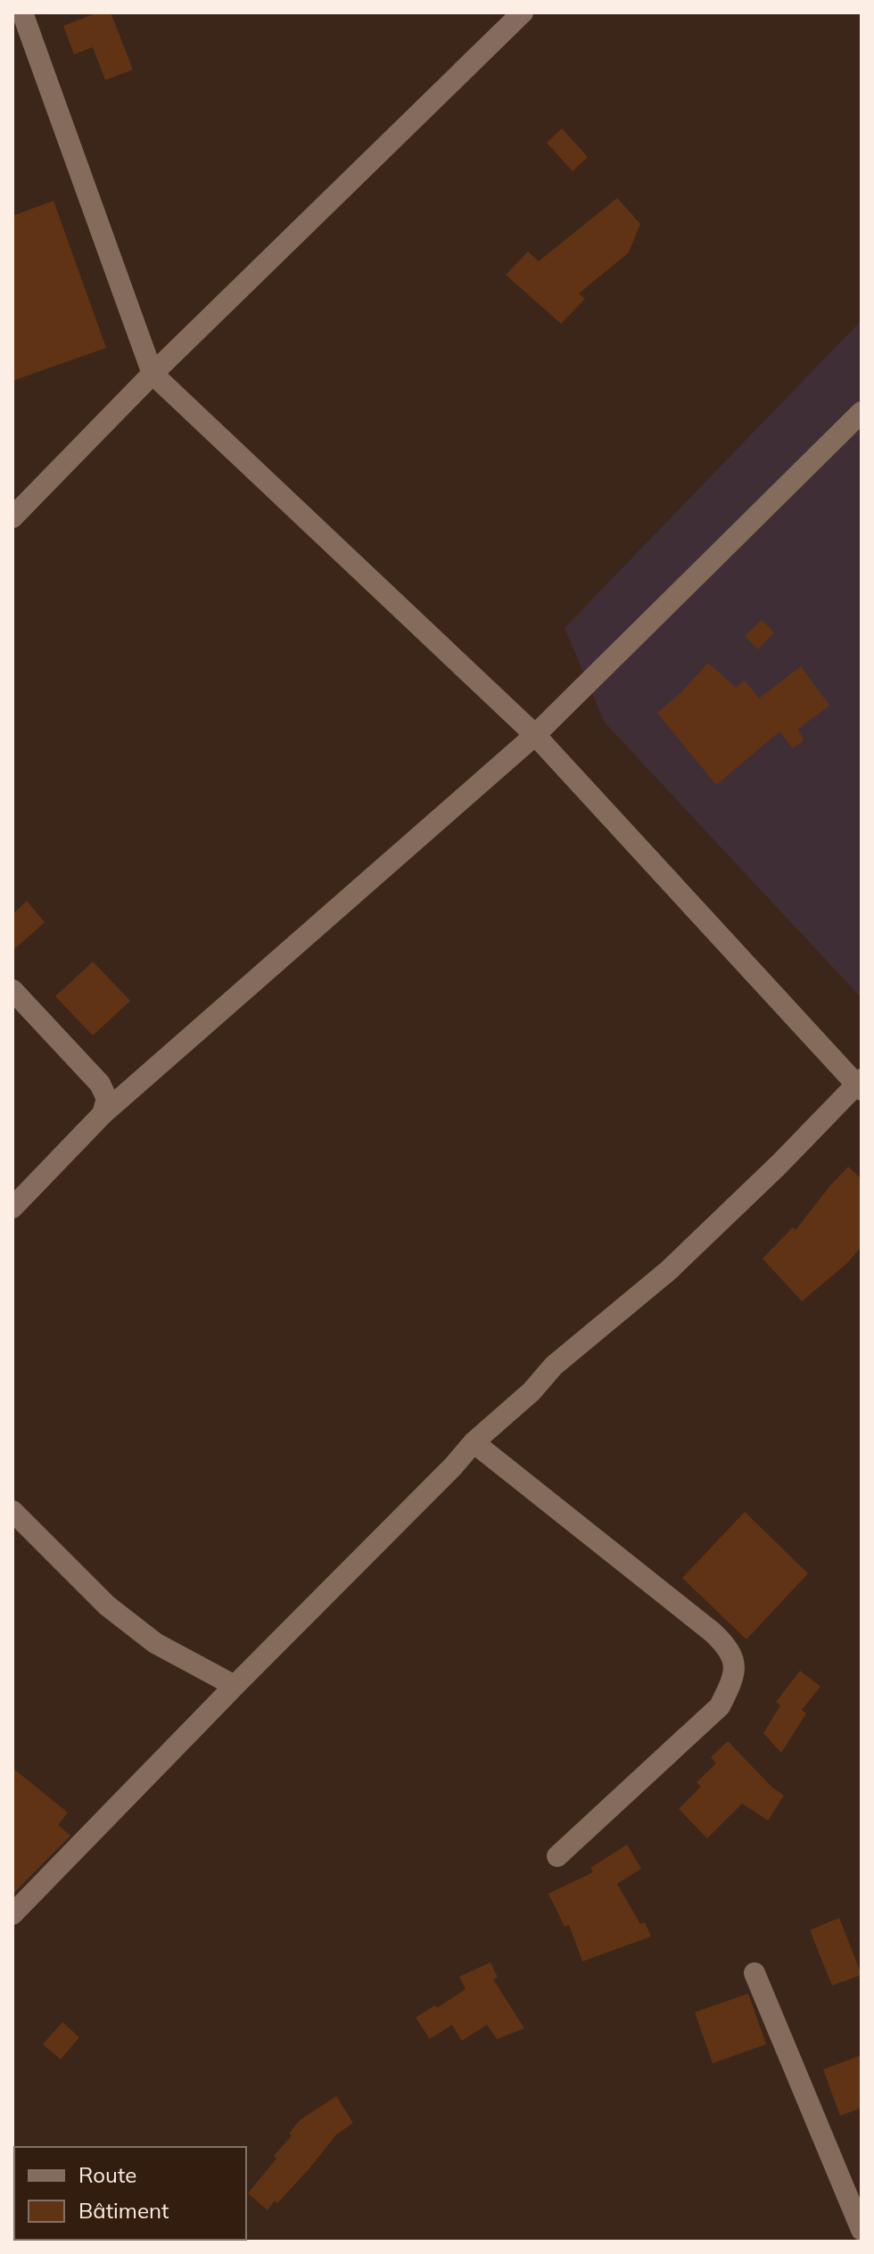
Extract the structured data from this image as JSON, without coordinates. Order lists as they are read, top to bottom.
{
  "legend": ["Route", "Bâtiment"]
}
